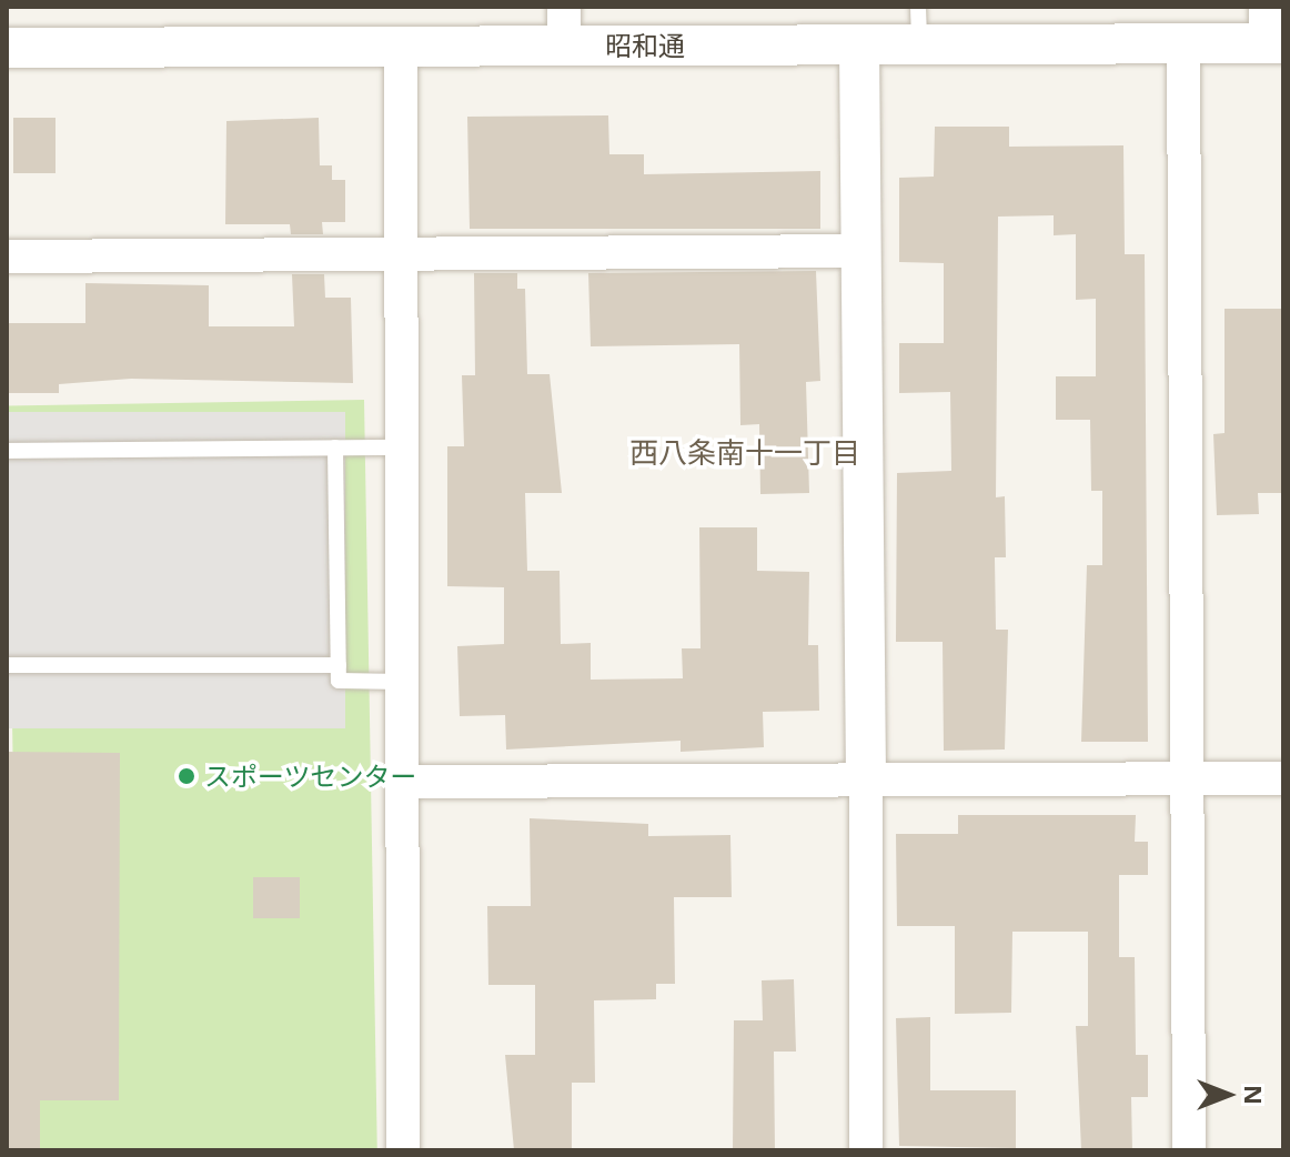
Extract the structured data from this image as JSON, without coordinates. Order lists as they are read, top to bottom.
{
  "streets": {
    "street": ["昭和通"]
  },
  "districts": ["西八条南十一丁目"],
  "places": ["スポーツセンター"],
  "north": "right"
}
